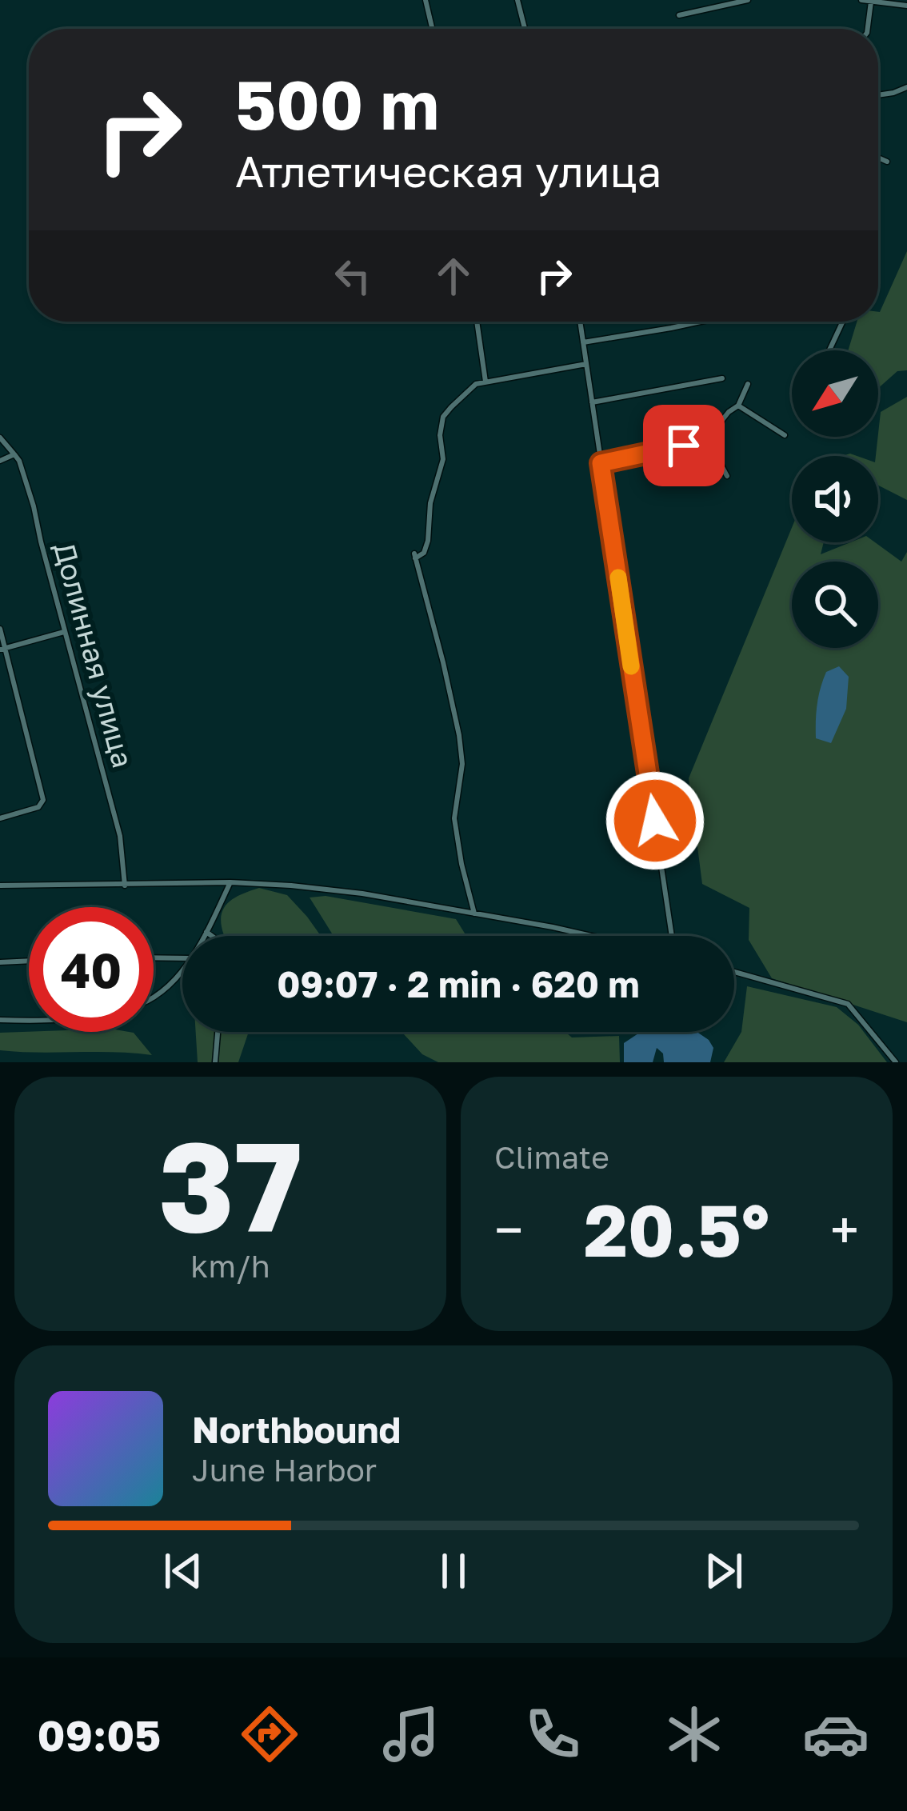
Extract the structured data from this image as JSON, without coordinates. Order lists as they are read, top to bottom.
{
  "streets": {
    "street": ["Долинная улица"]
  },
  "north": "bottom left",
  "page": {
    "turn": ["500 m", "Атлетическая улица"],
    "limit": "40",
    "trip": "09:07 · 2 min · 620 m",
    "tile": [
      ["37", "km/h"],
      "Climate"
    ],
    "heat": ["−", "20.5°", "+"],
    "song": ["Northbound", "June Harbor"],
    "tabs": "09:05"
  }
}
